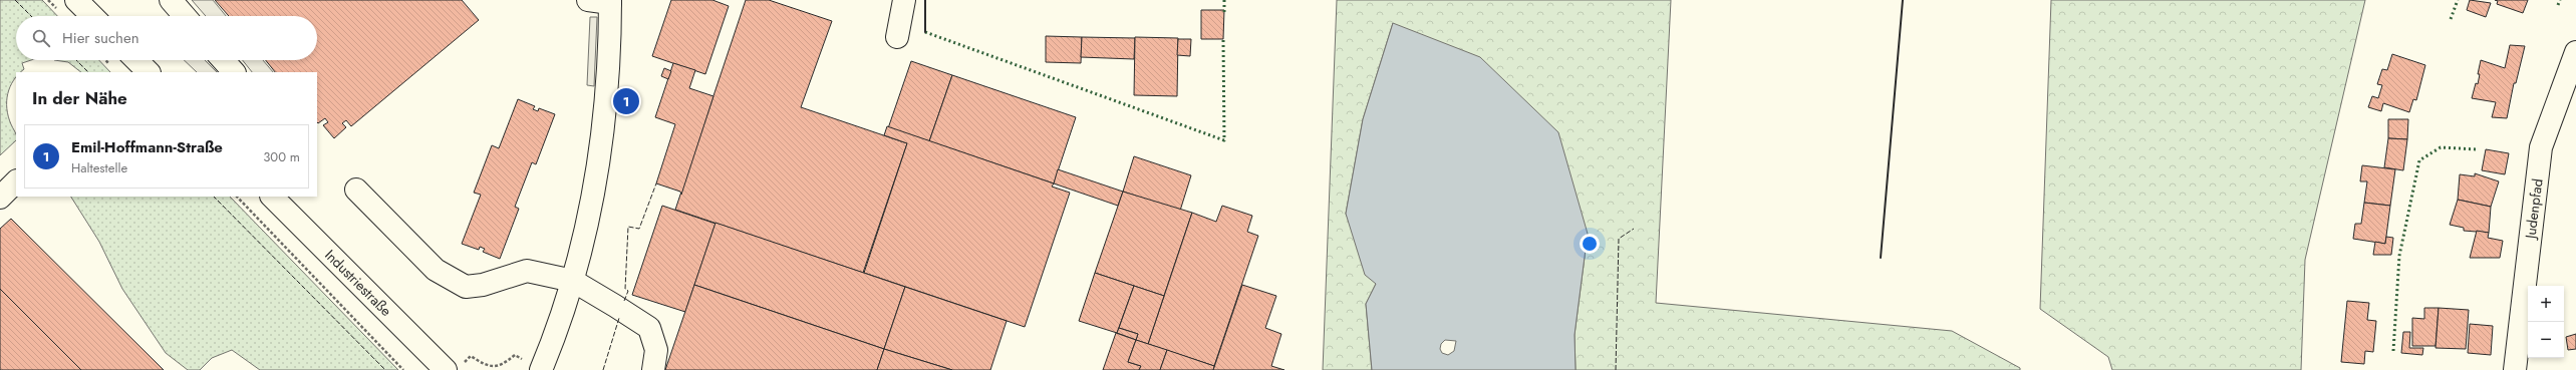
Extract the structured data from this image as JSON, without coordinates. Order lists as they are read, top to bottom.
{
  "streets": {
    "street": ["Judenpfad", "Industriestraße"]
  },
  "page": {
    "search": "Hier suchen",
    "heading": "In der Nähe",
    "pins": "1",
    "list": [
      {
        "mark": "1",
        "name": "Emil-Hoffmann-Straße",
        "note": "Haltestelle",
        "value": "300 m"
      }
    ],
    "map_buttons": ["+", "−"]
  }
}
